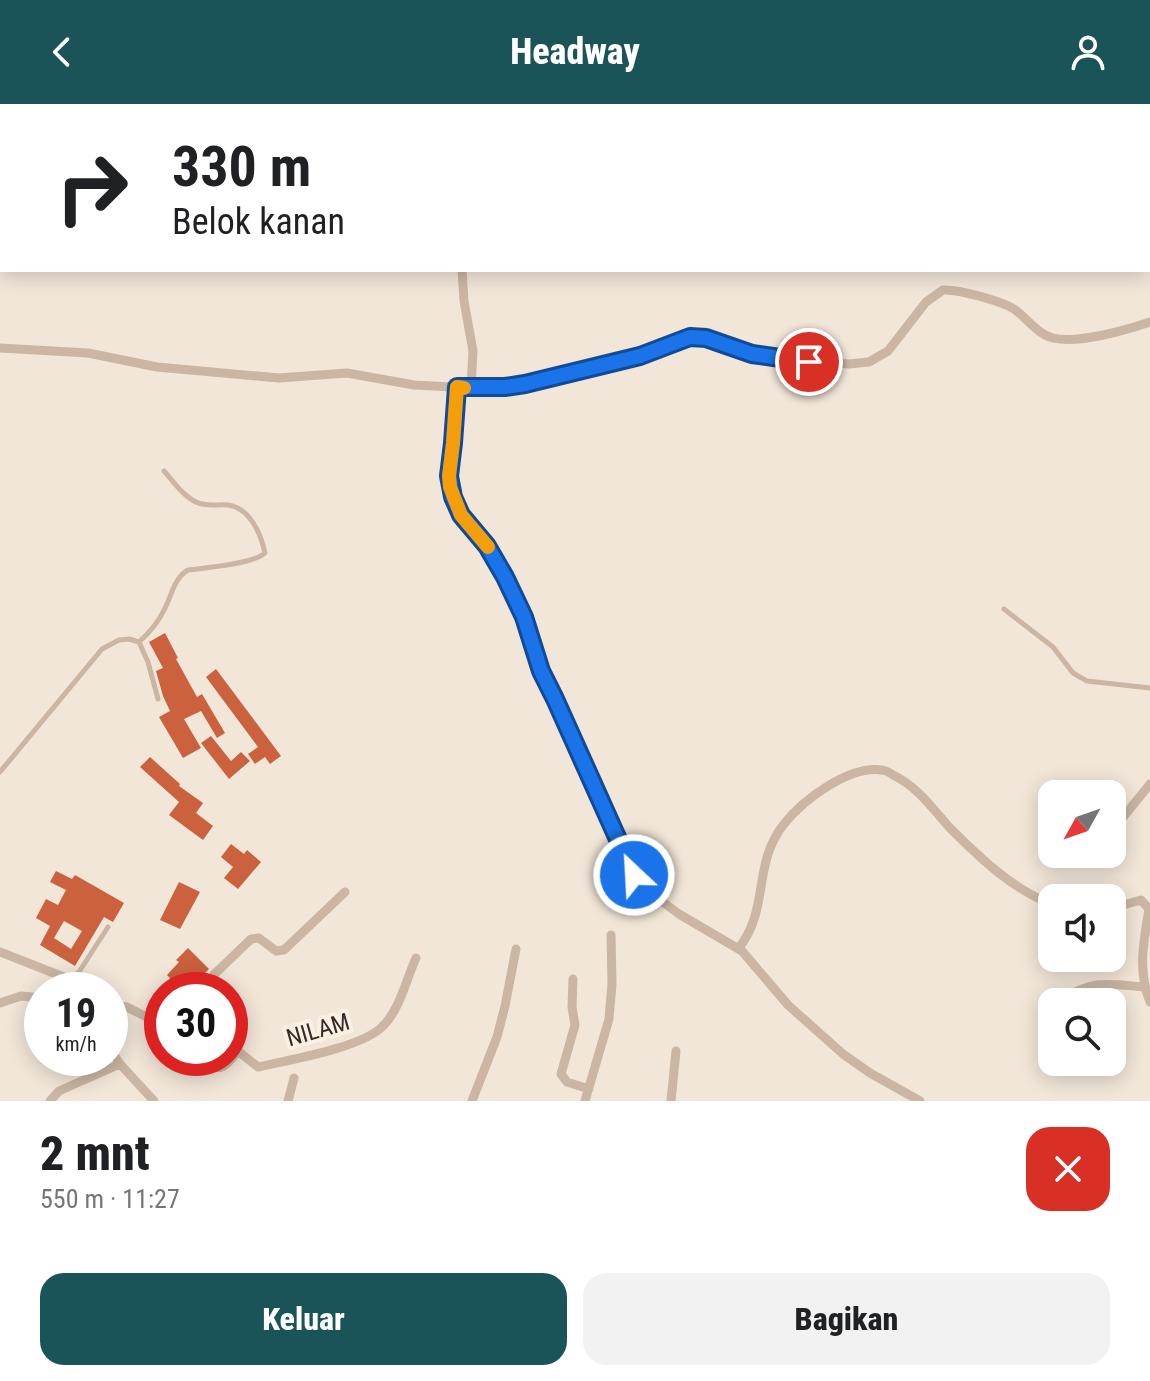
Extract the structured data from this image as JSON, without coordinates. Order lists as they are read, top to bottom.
{
  "streets": {
    "street": ["NILAM"]
  },
  "north": "bottom left",
  "page": {
    "header": "Headway",
    "turn": ["330 m", "Belok kanan"],
    "speed": "19 km/h",
    "limit": "30",
    "heading": ["2 mnt", "550 m · 11:27"],
    "buttons": ["Keluar", "Bagikan"]
  }
}
